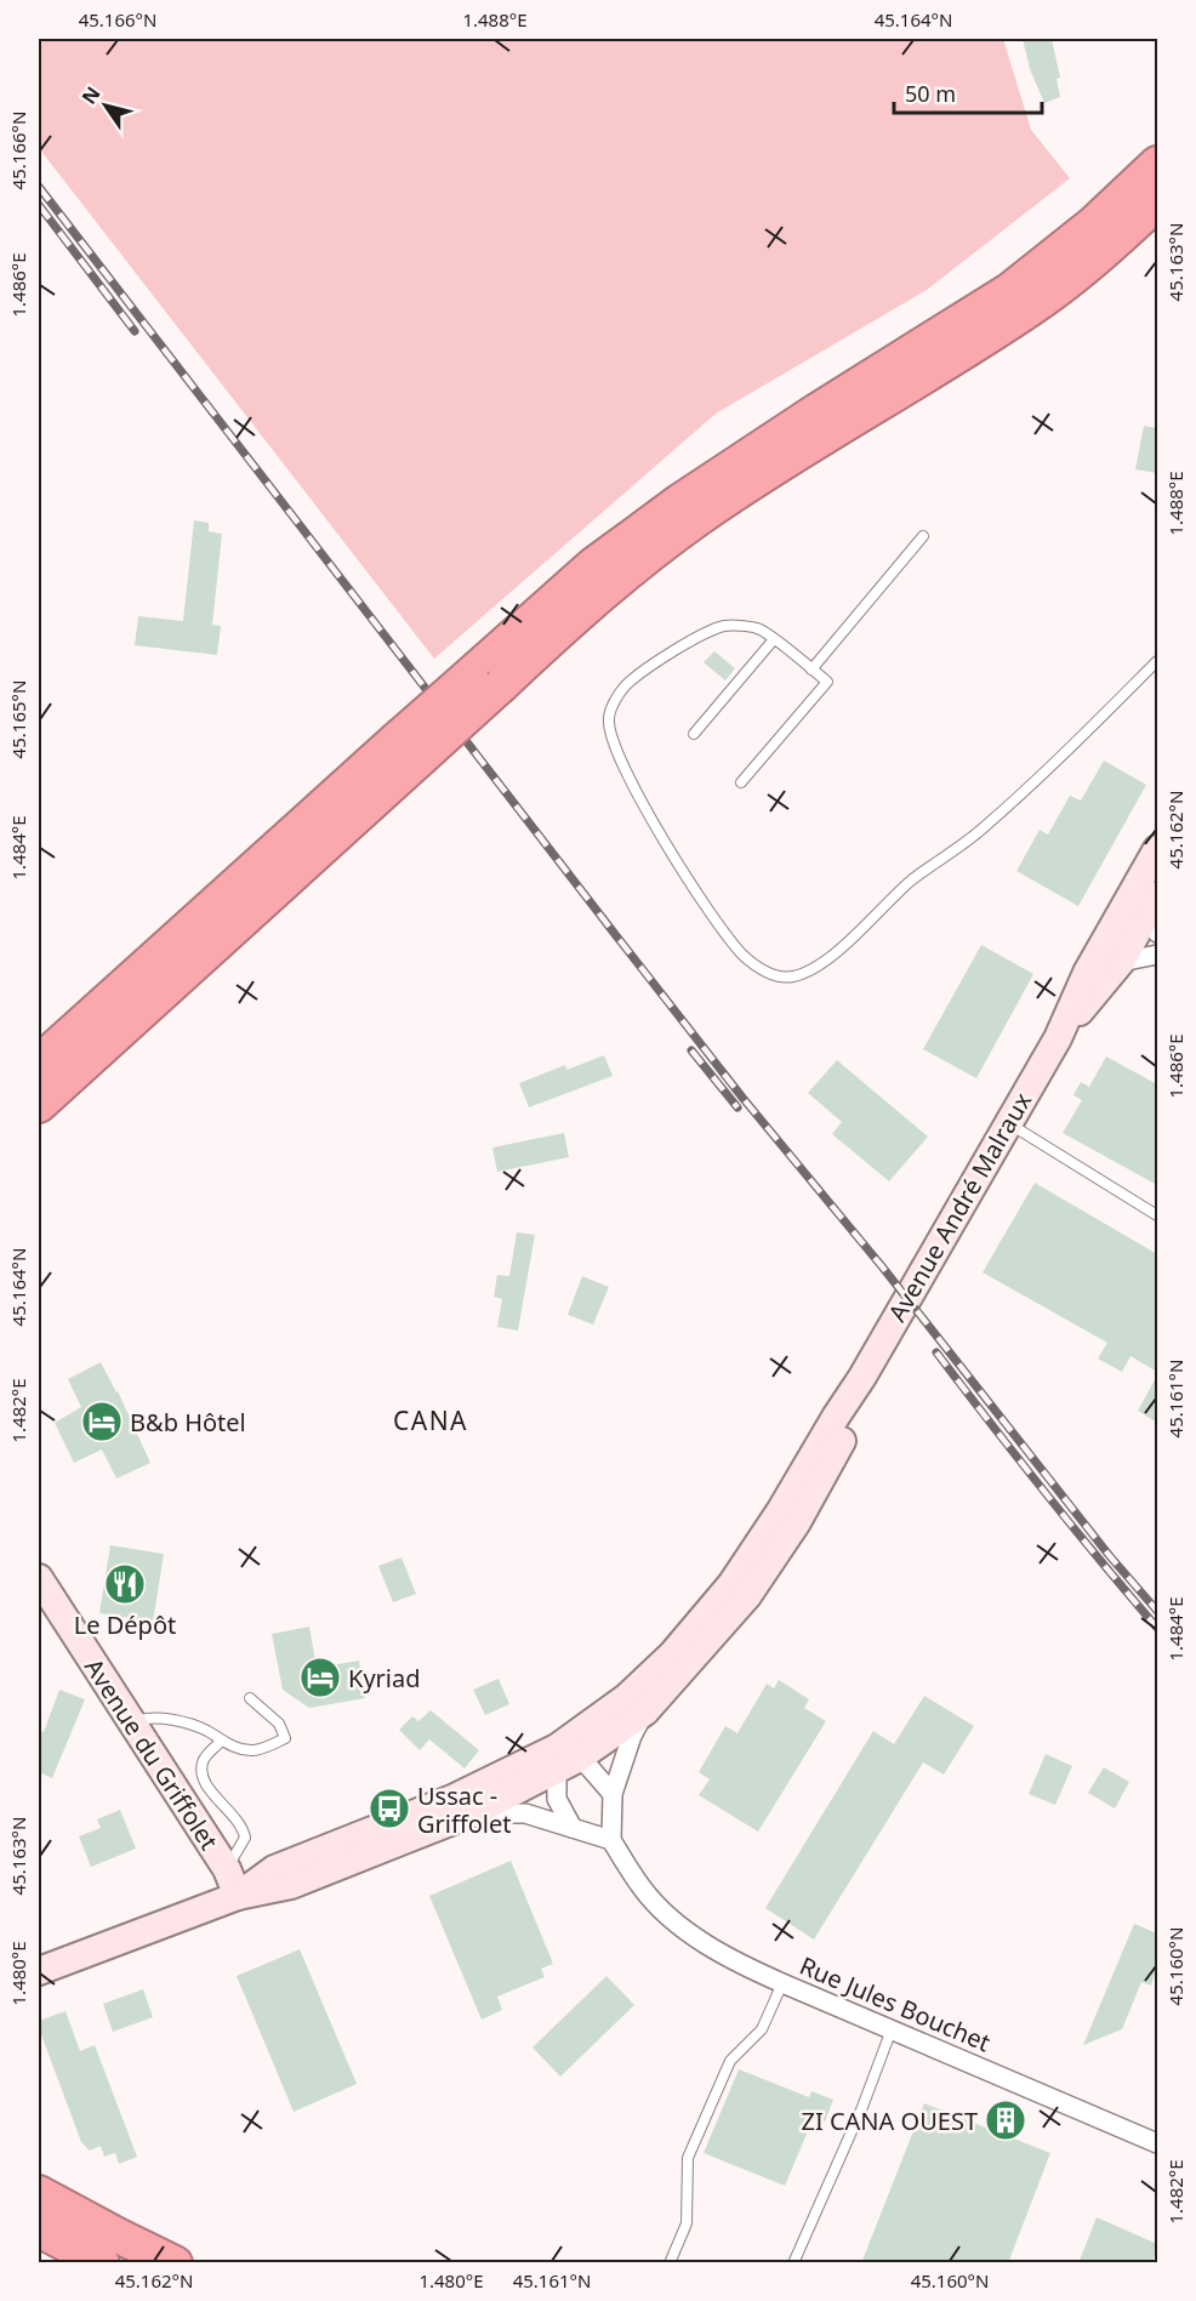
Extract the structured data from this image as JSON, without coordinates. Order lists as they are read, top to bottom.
{
  "streets": {
    "street": ["Avenue André Malraux", "Avenue du Griffolet", "Rue Jules Bouchet"]
  },
  "crossings": [
    ["Avenue André Malraux", "Avenue du Griffolet"]
  ],
  "districts": ["CANA"],
  "places": {
    "hotel": ["B&b Hôtel", "Kyriad"],
    "restaurant": ["Le Dépôt"],
    "bus stop": ["Ussac - Griffolet"],
    "building": ["ZI CANA OUEST"]
  },
  "scale_bar": "50 m",
  "north": "top left",
  "coordinates": [
    "45.166°N",
    "1.488°E",
    "45.164°N",
    "45.163°N",
    "1.486°E",
    "45.165°N",
    "45.162°N",
    "1.484°E",
    "45.161°N",
    "1.482°E",
    "45.160°N",
    "1.480°E"
  ]
}
